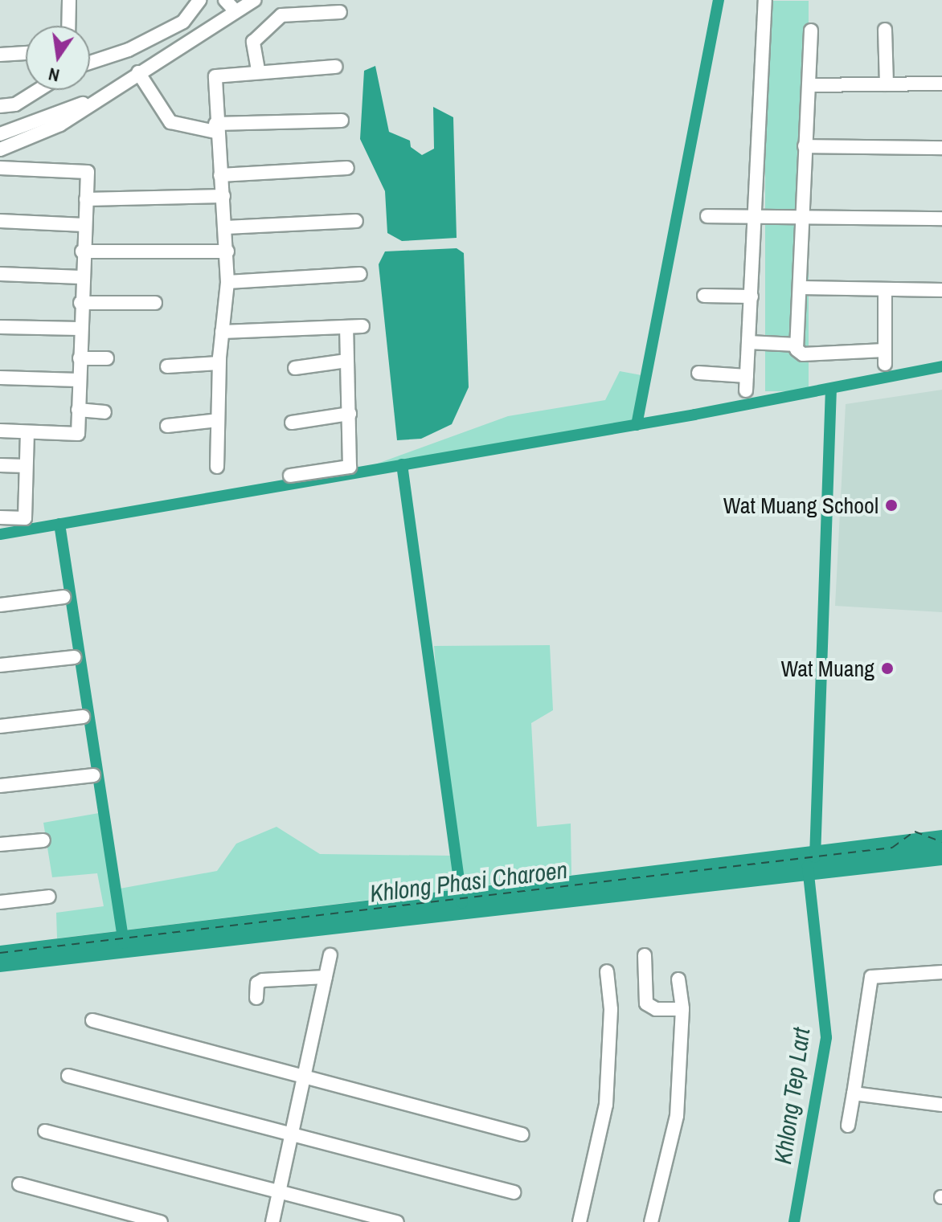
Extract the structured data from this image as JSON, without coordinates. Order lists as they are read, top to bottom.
{
  "water": ["Khlong Phasi Charoen", "Khlong Tep Lart"],
  "places": ["Wat Muang School", "Wat Muang"],
  "north": "bottom"
}
